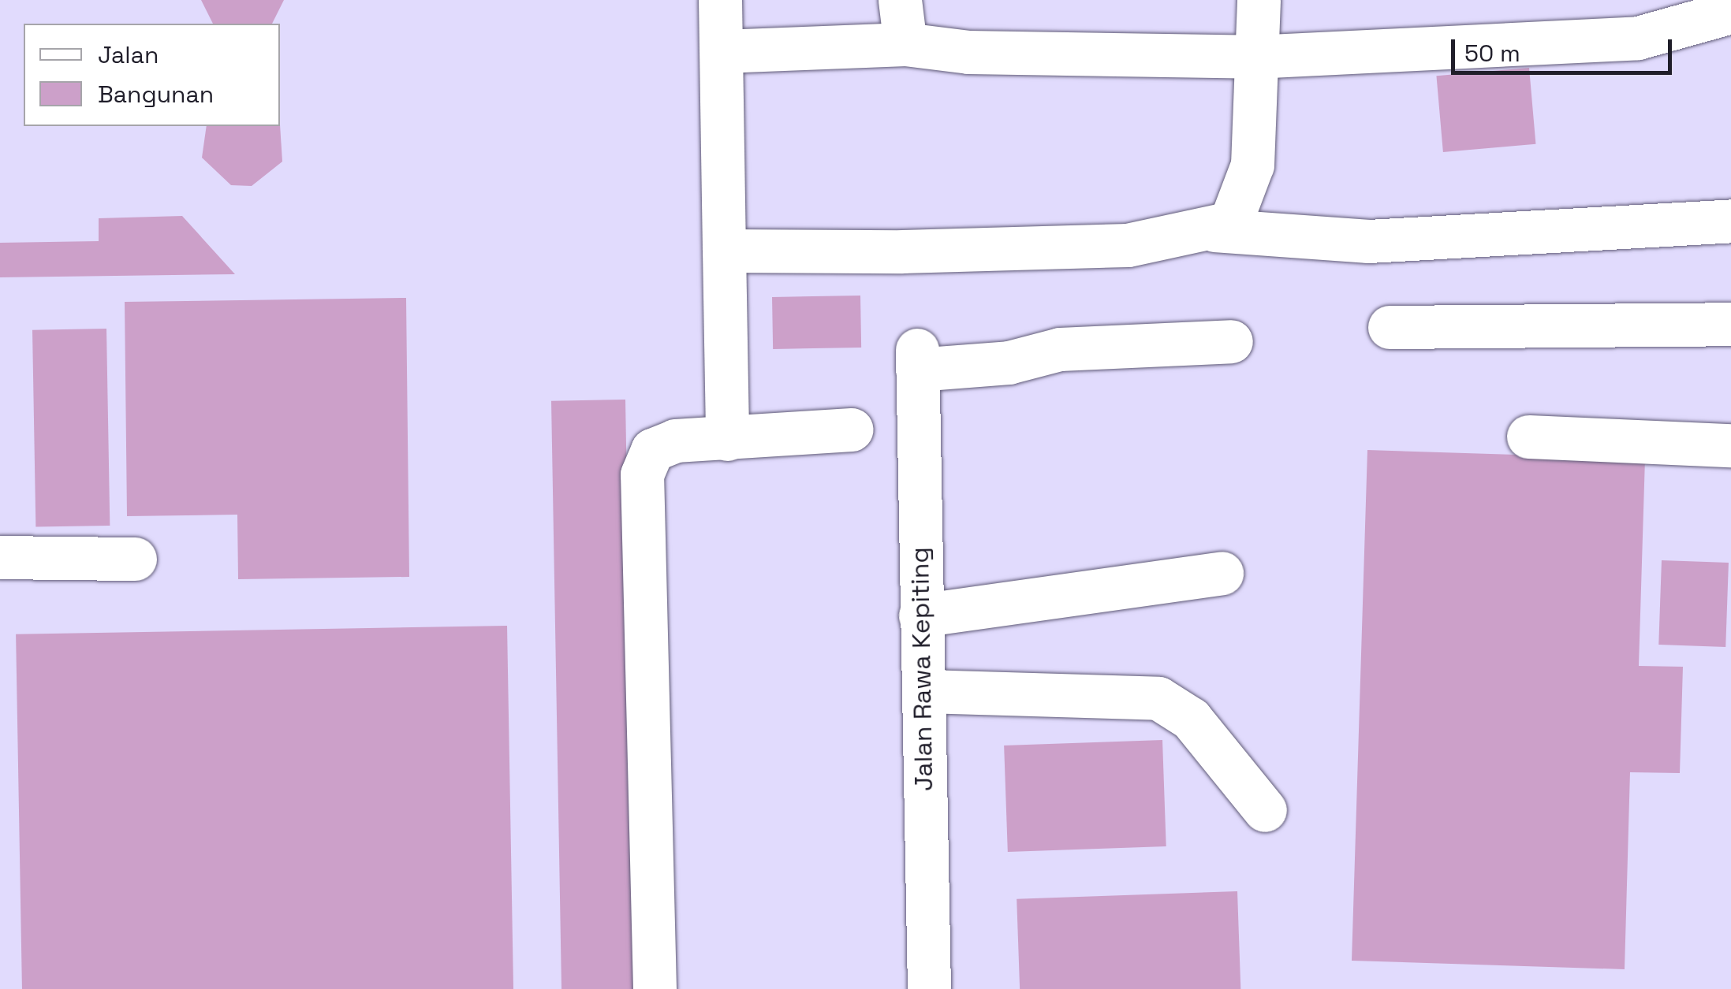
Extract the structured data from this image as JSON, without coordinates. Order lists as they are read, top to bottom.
{
  "streets": {
    "lane": ["Jalan Rawa Kepiting"]
  },
  "legend": ["Jalan", "Bangunan"],
  "scale_bar": "50 m"
}
